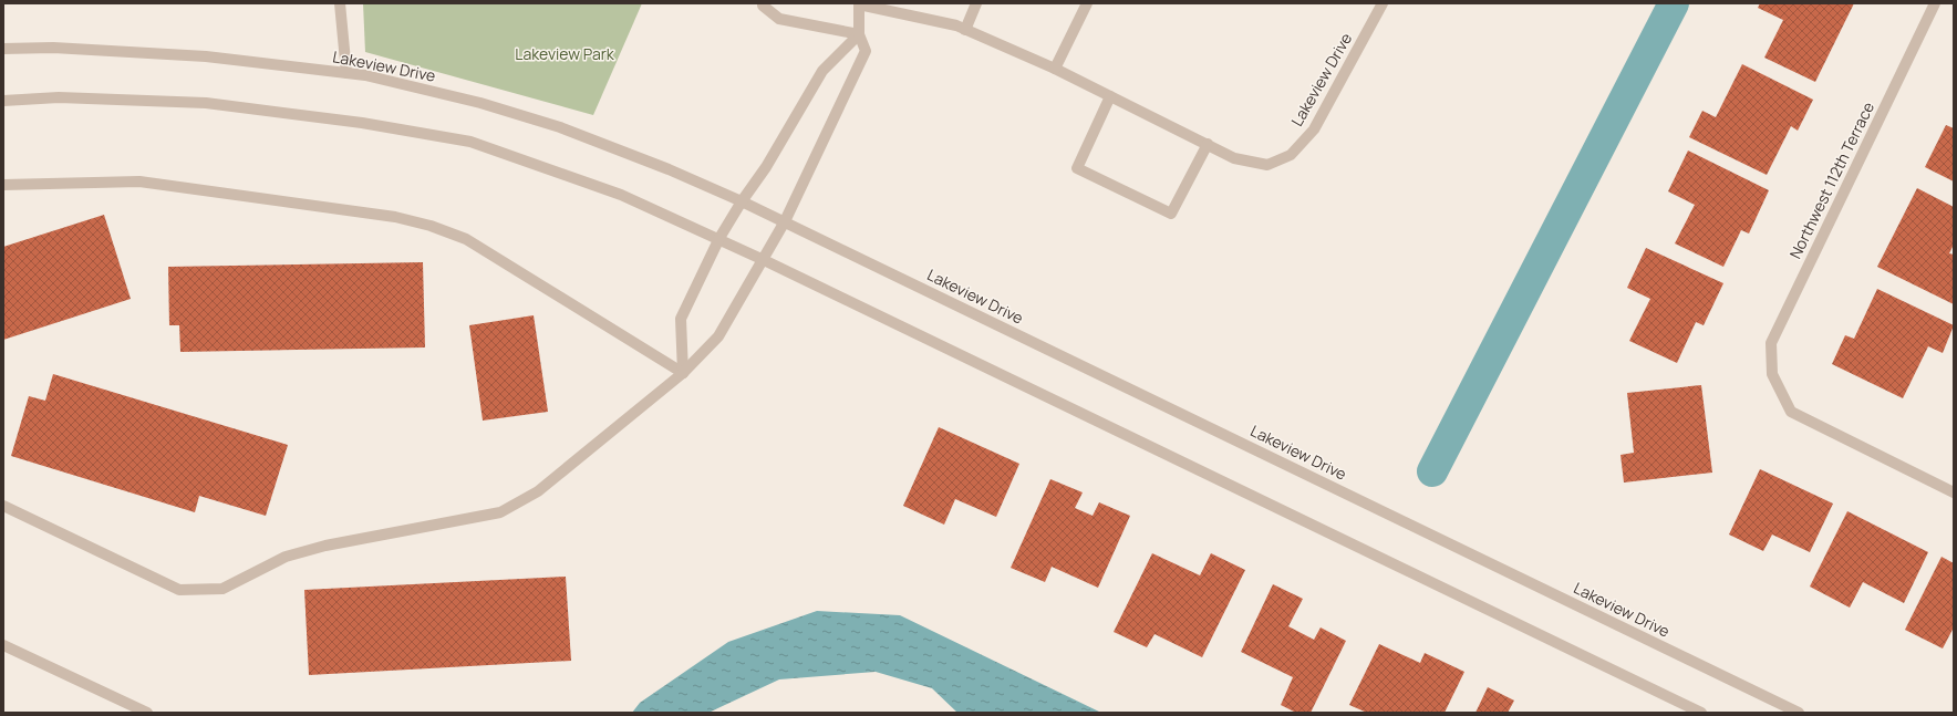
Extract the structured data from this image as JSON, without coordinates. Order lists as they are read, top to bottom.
{
  "streets": {
    "street": ["Lakeview Drive", "Northwest 112th Terrace"]
  },
  "parks": ["Lakeview Park"]
}
